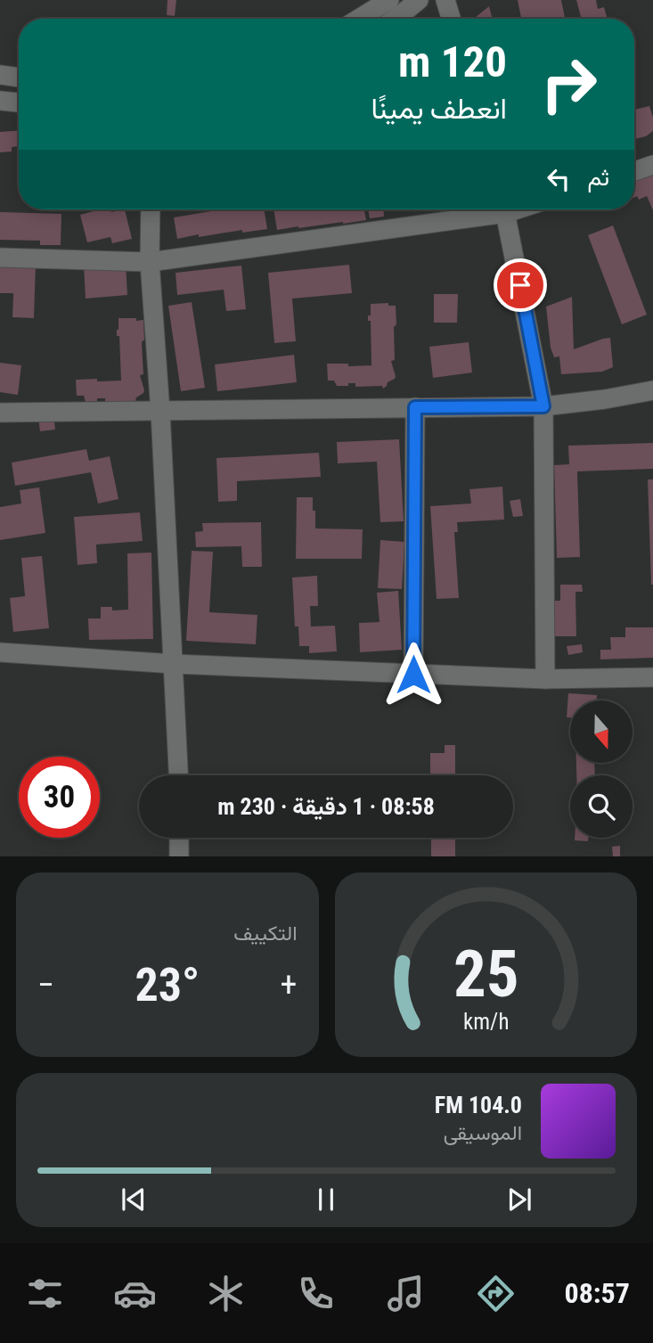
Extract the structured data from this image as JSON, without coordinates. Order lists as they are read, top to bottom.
{
  "north": "bottom",
  "page": {
    "turn": ["120 m", "انعطف يمينًا"],
    "then": "ثم",
    "limit": "30",
    "trip": "08:58 · 1 دقيقة · 230 m",
    "tile": "التكييف",
    "heat": ["−", "23°", "+"],
    "song": ["104.0 FM", "الموسيقى"],
    "tabs": "08:57",
    "gauge": ["25", "km/h"]
  }
}
